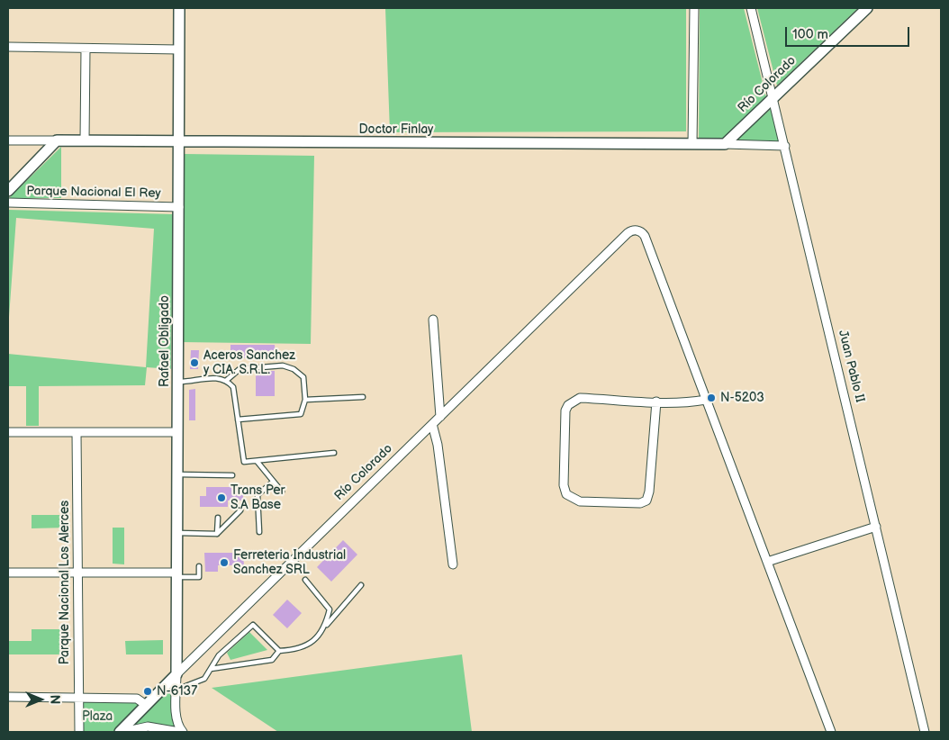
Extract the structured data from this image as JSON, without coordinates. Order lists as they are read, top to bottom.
{
  "streets": {
    "street": [
      "Río Colorado",
      "Doctor Finlay",
      "Parque Nacional El Rey",
      "Rafael Obligado",
      "Juan Pablo II",
      "Parque Nacional Los Alerces"
    ]
  },
  "crossings": [
    ["Río Colorado", "Doctor Finlay"],
    ["Río Colorado", "Rafael Obligado"],
    ["Río Colorado", "Juan Pablo II"],
    ["Doctor Finlay", "Rafael Obligado"],
    ["Doctor Finlay", "Juan Pablo II"],
    ["Parque Nacional El Rey", "Rafael Obligado"]
  ],
  "parks": ["Plaza"],
  "places": [
    "Aceros Sanchez y CIA. S.R.L.",
    "N-5203",
    "Trans Per S.A Base",
    "Ferreteria Industrial Sanchez SRL",
    "N-6137"
  ],
  "scale_bar": "100 m",
  "north": "right"
}
